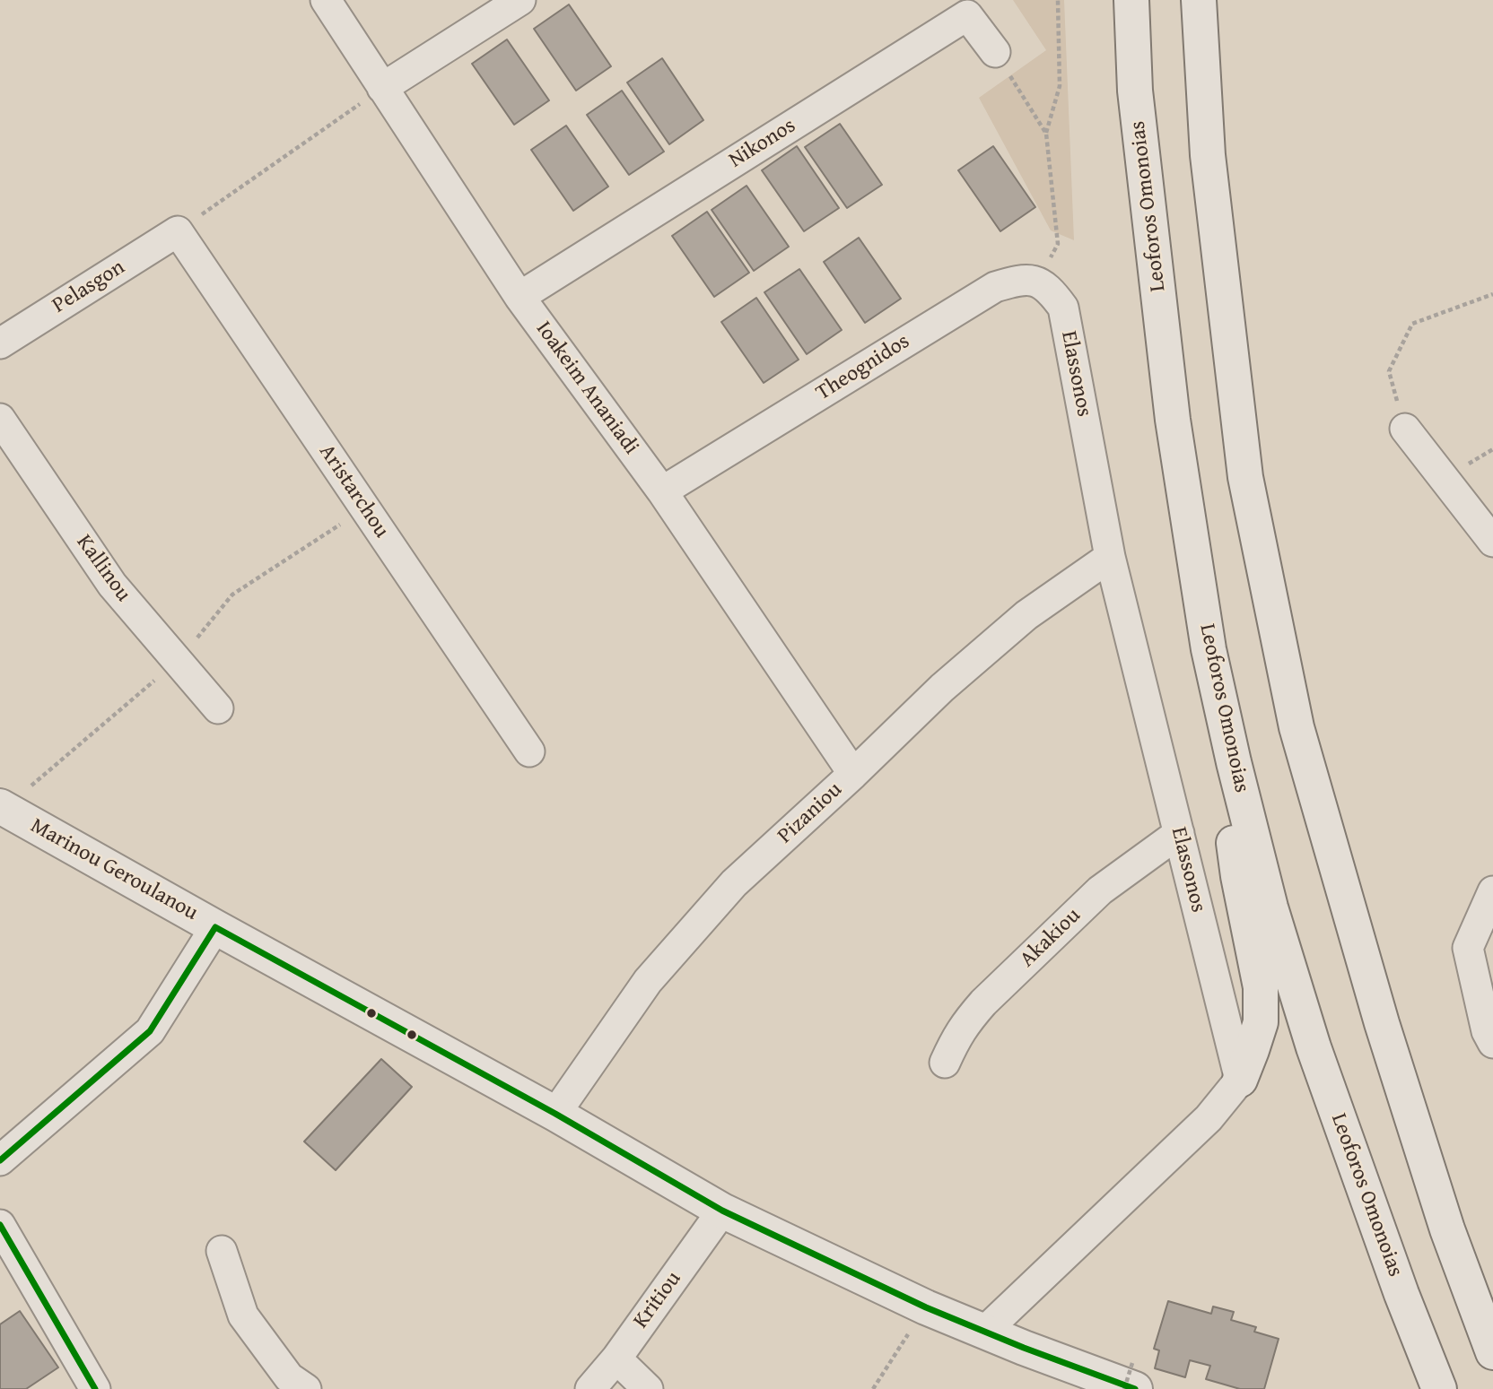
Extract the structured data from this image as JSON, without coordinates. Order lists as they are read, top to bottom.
{
  "streets": {
    "main road": ["Leoforos Omonoias", "Marinou Geroulanou"],
    "street": [
      "Nikonos",
      "Pelasgon",
      "Theognidos",
      "Elassonos",
      "Ioakeim Ananiadi",
      "Aristarchou",
      "Kallinou",
      "Pizaniou",
      "Akakiou",
      "Kritiou"
    ]
  },
  "crossings": [
    ["Nikonos", "Ioakeim Ananiadi"],
    ["Pelasgon", "Aristarchou"],
    ["Theognidos", "Elassonos"],
    ["Theognidos", "Ioakeim Ananiadi"],
    ["Elassonos", "Pizaniou"],
    ["Elassonos", "Akakiou"],
    ["Ioakeim Ananiadi", "Pizaniou"],
    ["Pizaniou", "Marinou Geroulanou"],
    ["Marinou Geroulanou", "Kritiou"]
  ]
}
